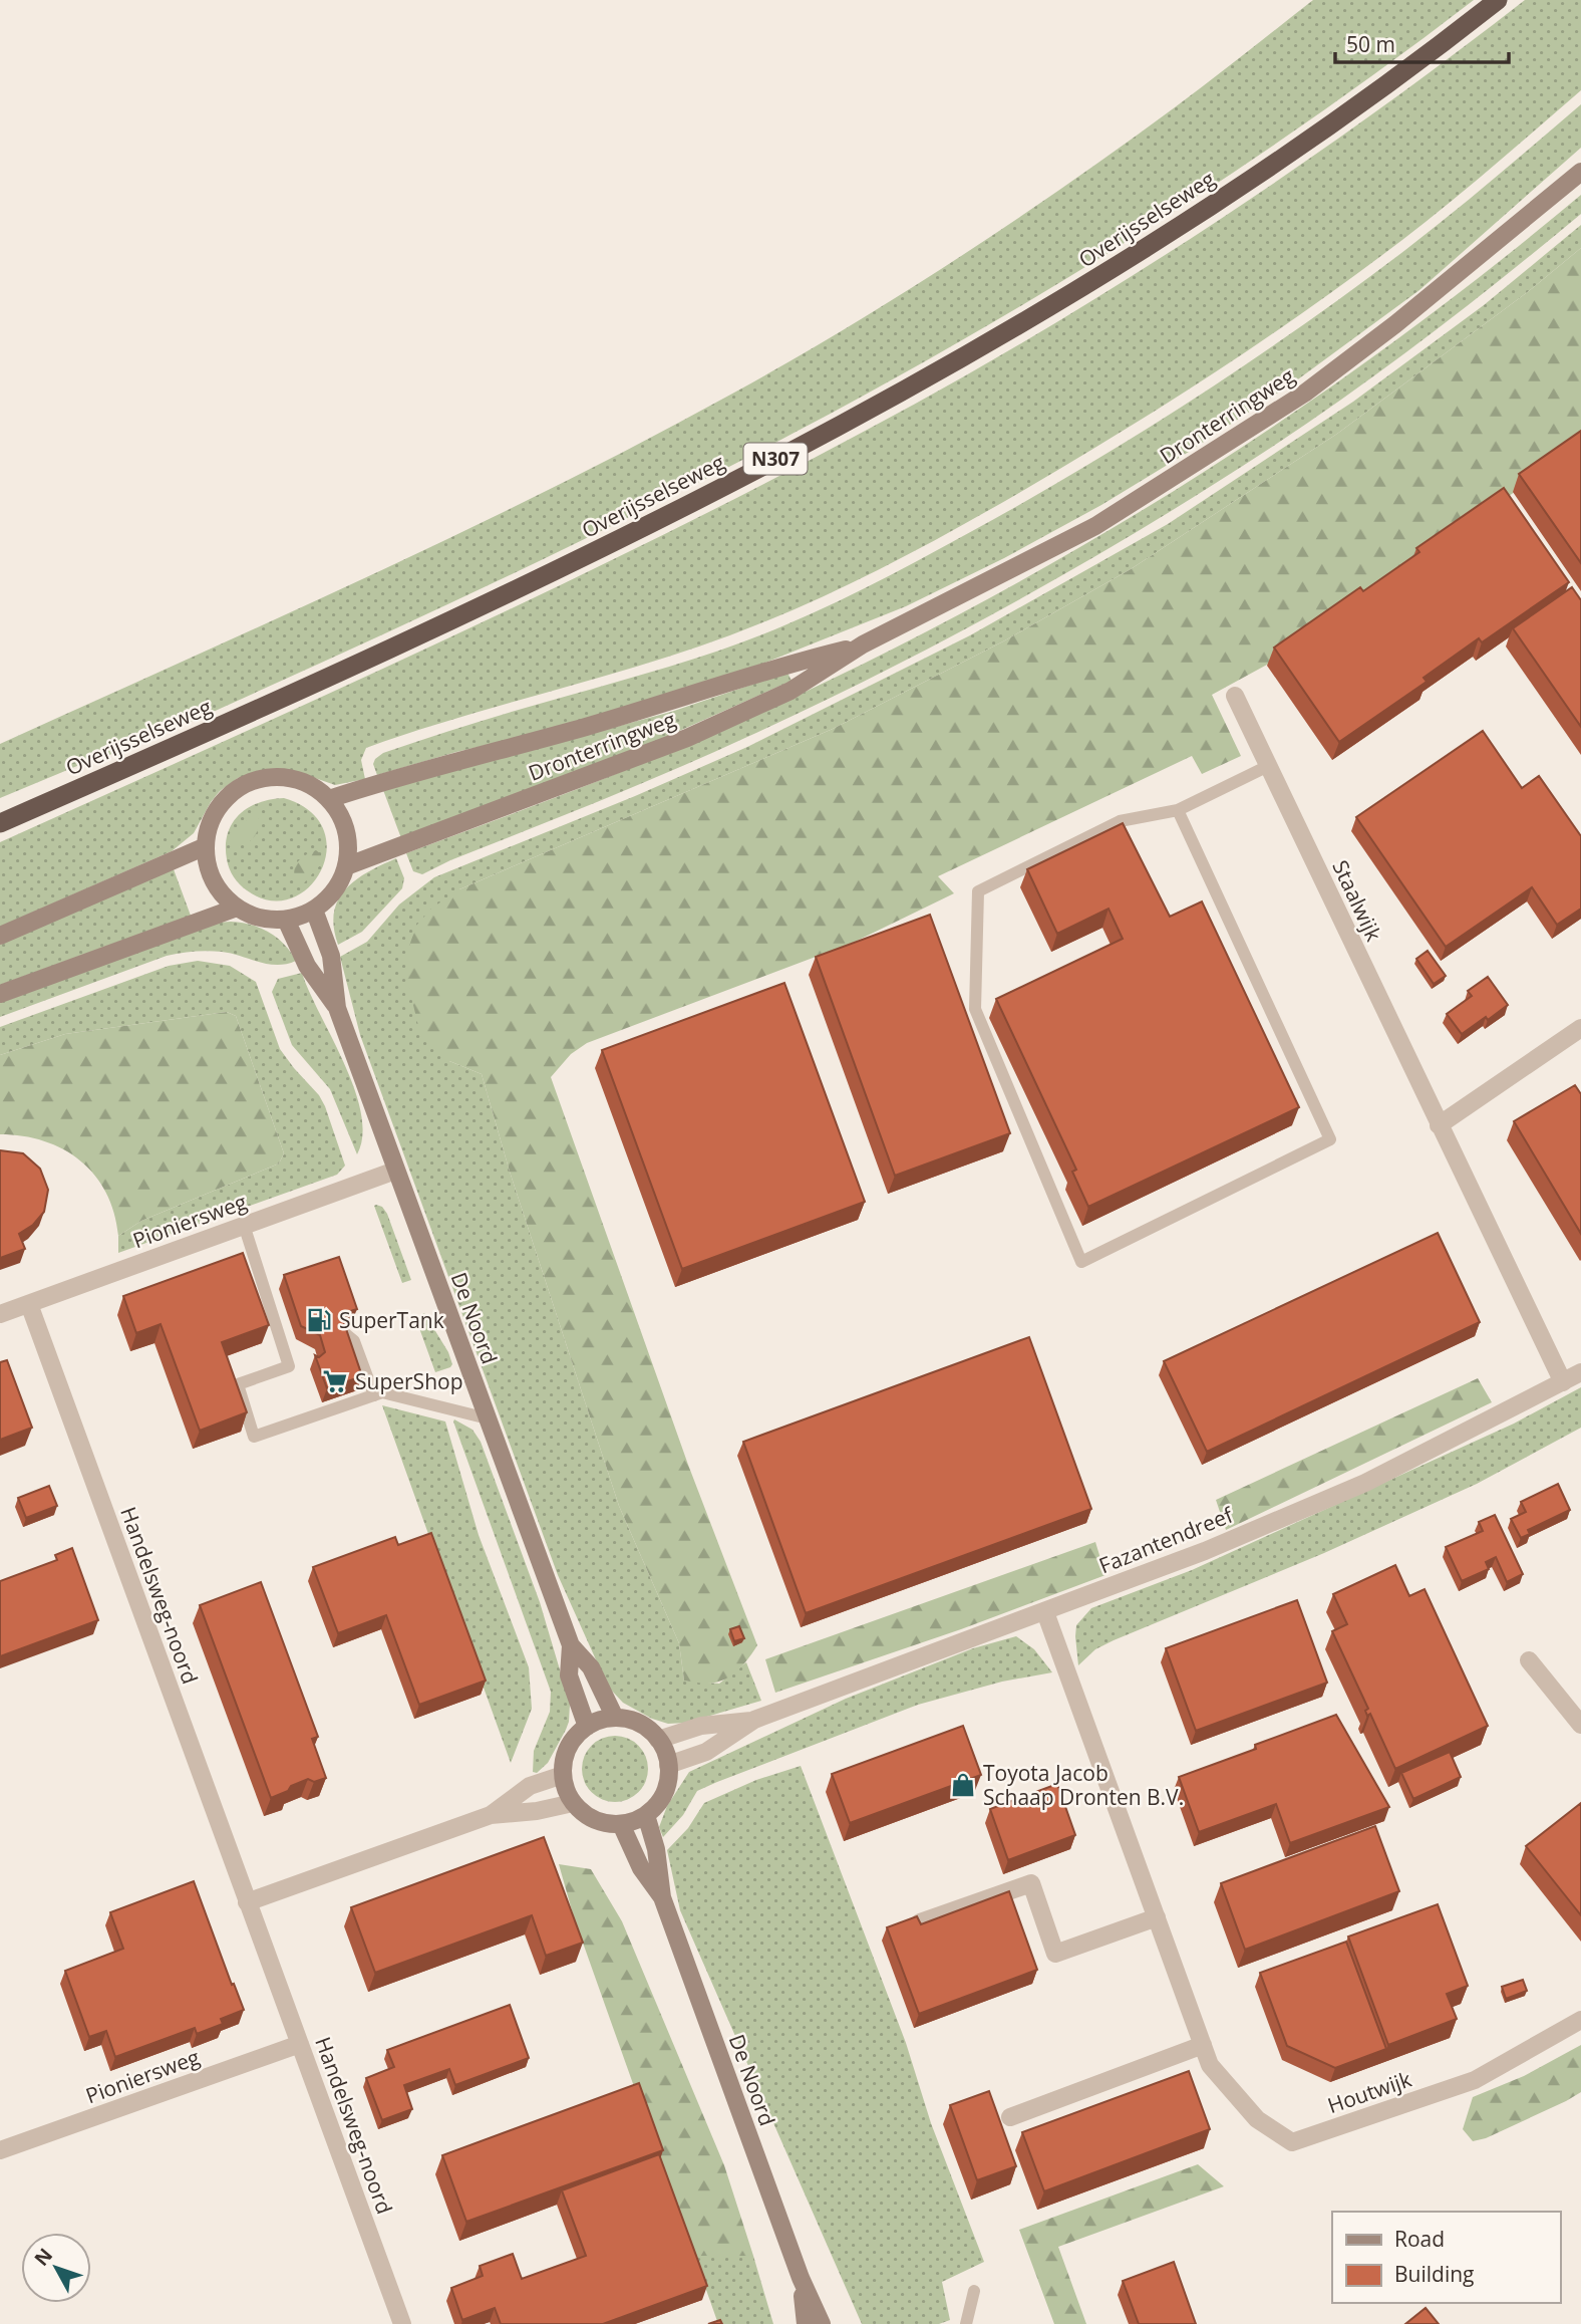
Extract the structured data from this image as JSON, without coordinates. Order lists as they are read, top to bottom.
{
  "streets": {
    "highway": ["Overijsselseweg", "N307"],
    "main road": ["Dronterringweg", "De Noord"],
    "street": [
      "Staalwijk",
      "Pioniersweg",
      "Fazantendreef",
      "Handelsweg-noord",
      "Houtwijk"
    ]
  },
  "crossings": [
    ["Dronterringweg", "De Noord"],
    ["Staalwijk", "Fazantendreef"],
    ["Pioniersweg", "De Noord"],
    ["Pioniersweg", "Handelsweg-noord"],
    ["De Noord", "Fazantendreef"],
    ["Fazantendreef", "Houtwijk"]
  ],
  "places": {
    "fuel station": ["SuperTank"],
    "supermarket": ["SuperShop"],
    "shop": ["Toyota Jacob Schaap Dronten B.V."]
  },
  "legend": ["Road", "Building"],
  "scale_bar": "50 m",
  "north": "top left"
}
